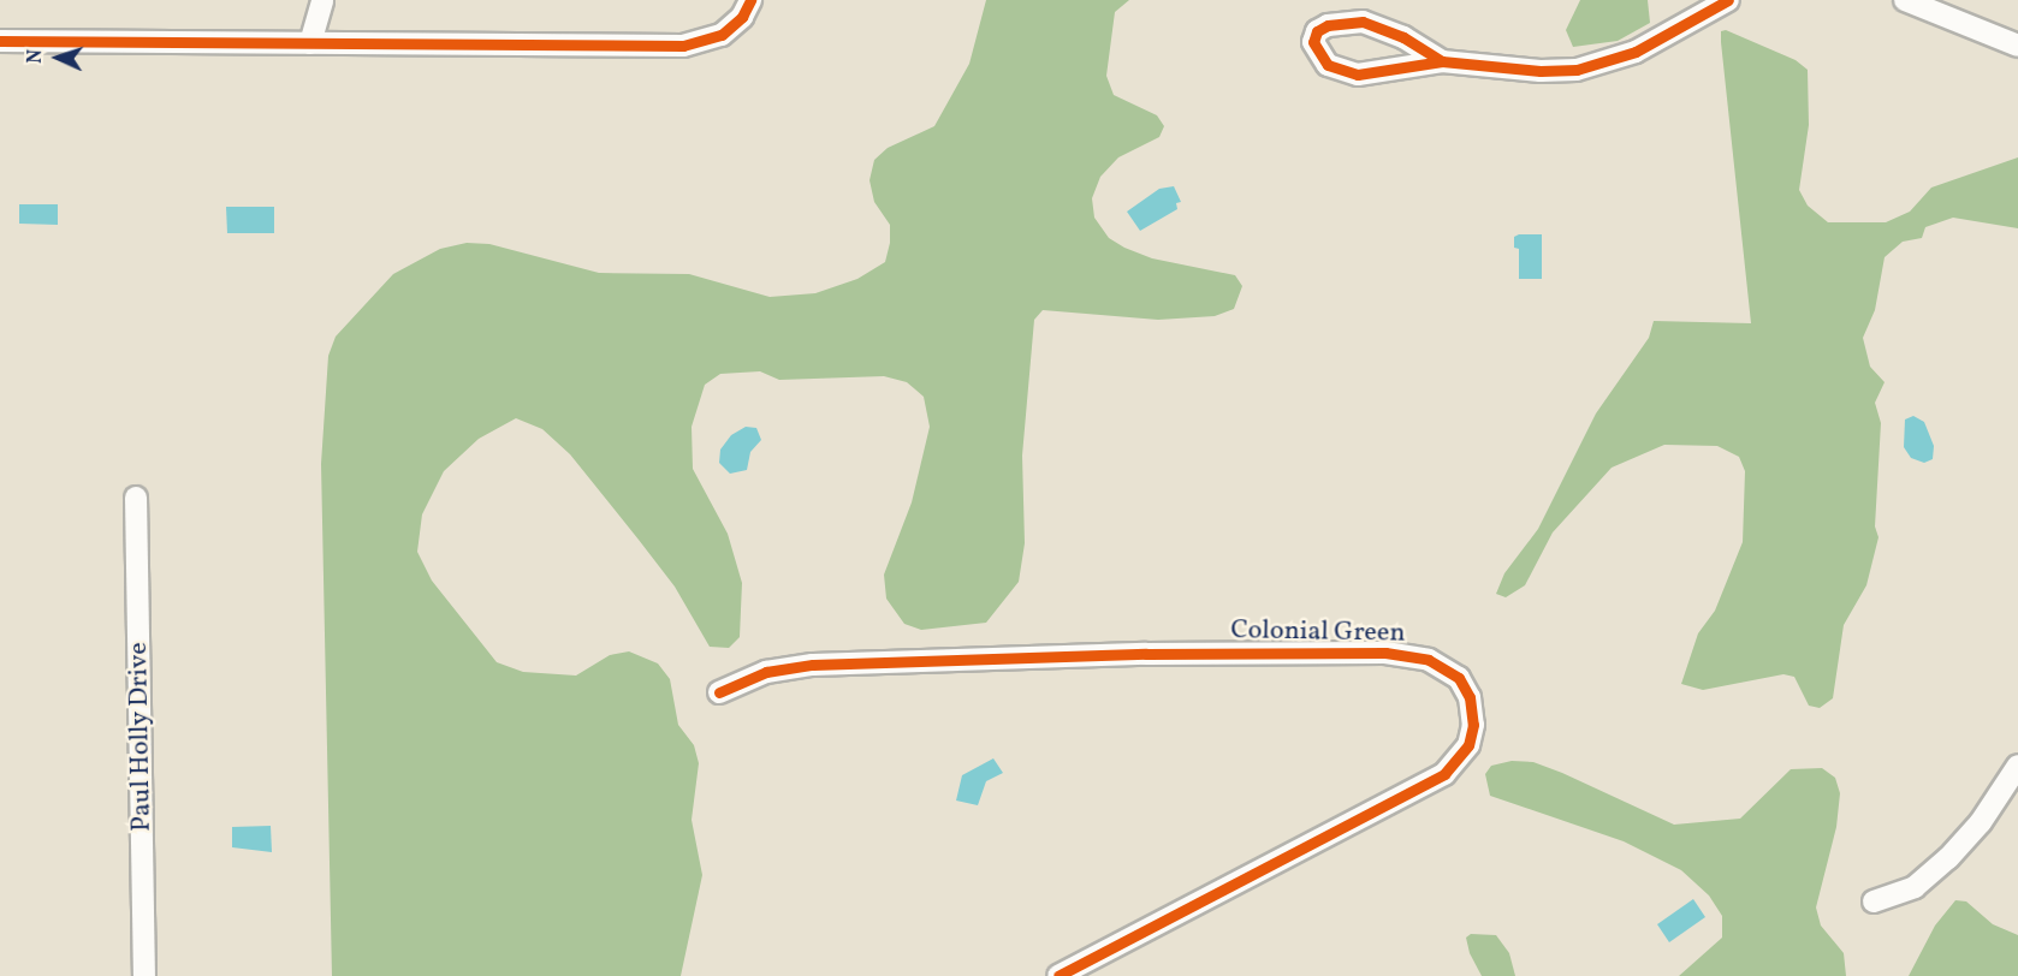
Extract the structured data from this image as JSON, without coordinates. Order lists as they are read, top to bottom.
{
  "streets": {
    "street": ["Colonial Green", "Paul Holly Drive"]
  },
  "north": "left"
}
